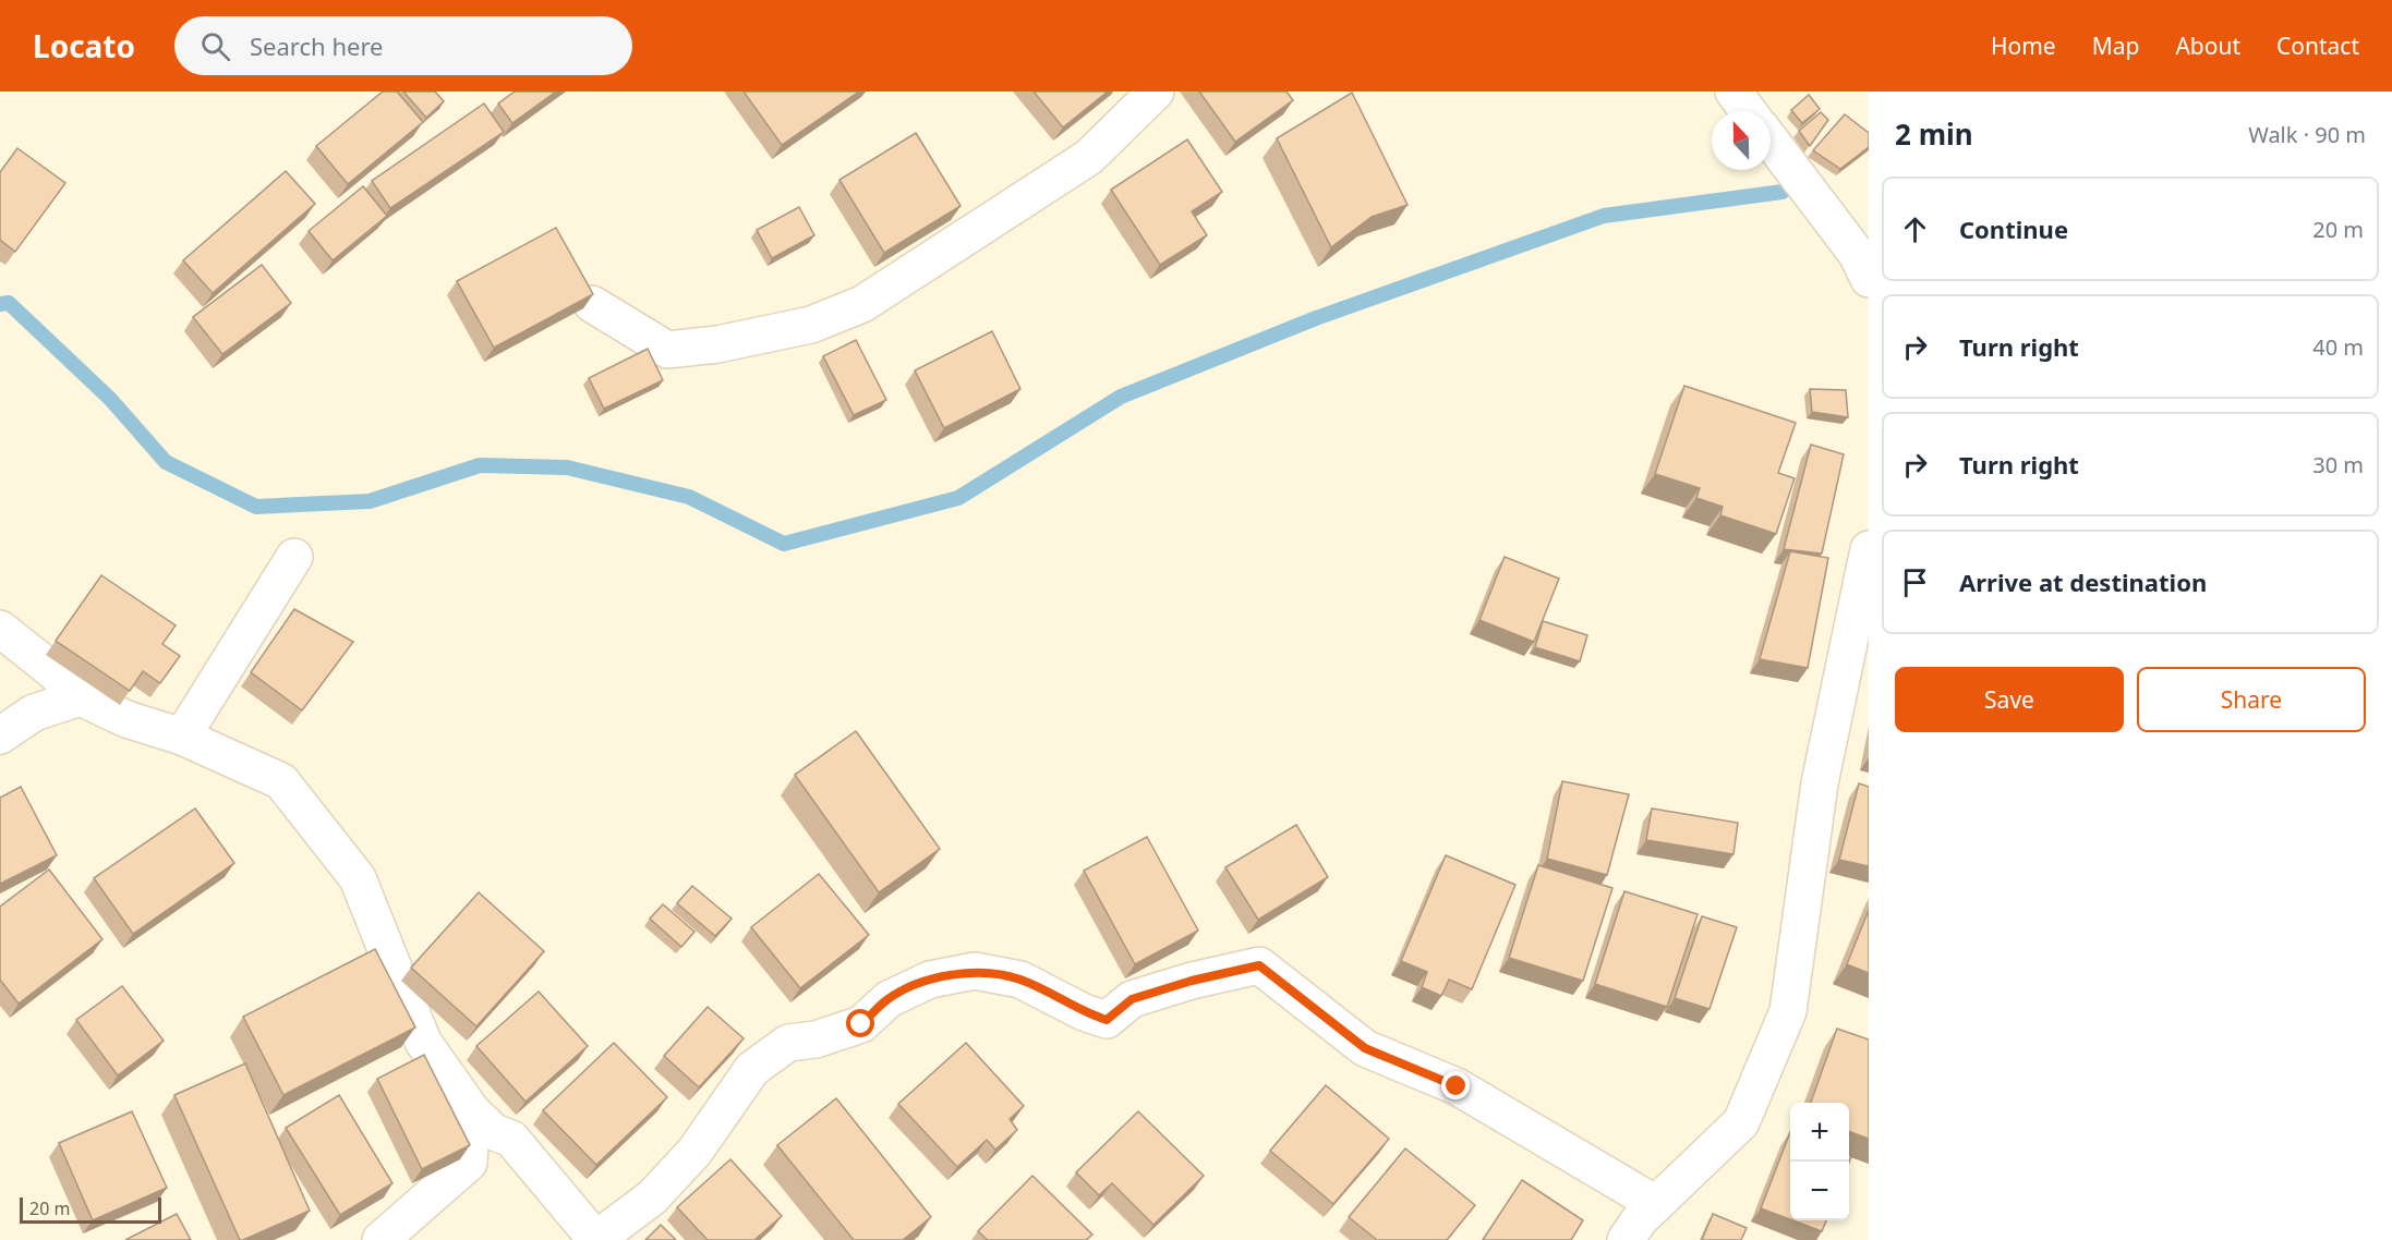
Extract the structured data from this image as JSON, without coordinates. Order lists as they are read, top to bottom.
{
  "scale_bar": "20 m",
  "north": "top",
  "page": {
    "header": "Locato",
    "search": "Search here",
    "nav": [
      "Home",
      "Map",
      "About",
      "Contact"
    ],
    "heading": ["2 min", "Walk · 90 m"],
    "list": [
      ["Continue", "20 m"],
      ["Turn right", "40 m"],
      ["Turn right", "30 m"],
      "Arrive at destination"
    ],
    "buttons": ["Save", "Share"],
    "map_buttons": ["+", "−"],
    "scale": "20 m"
  }
}
